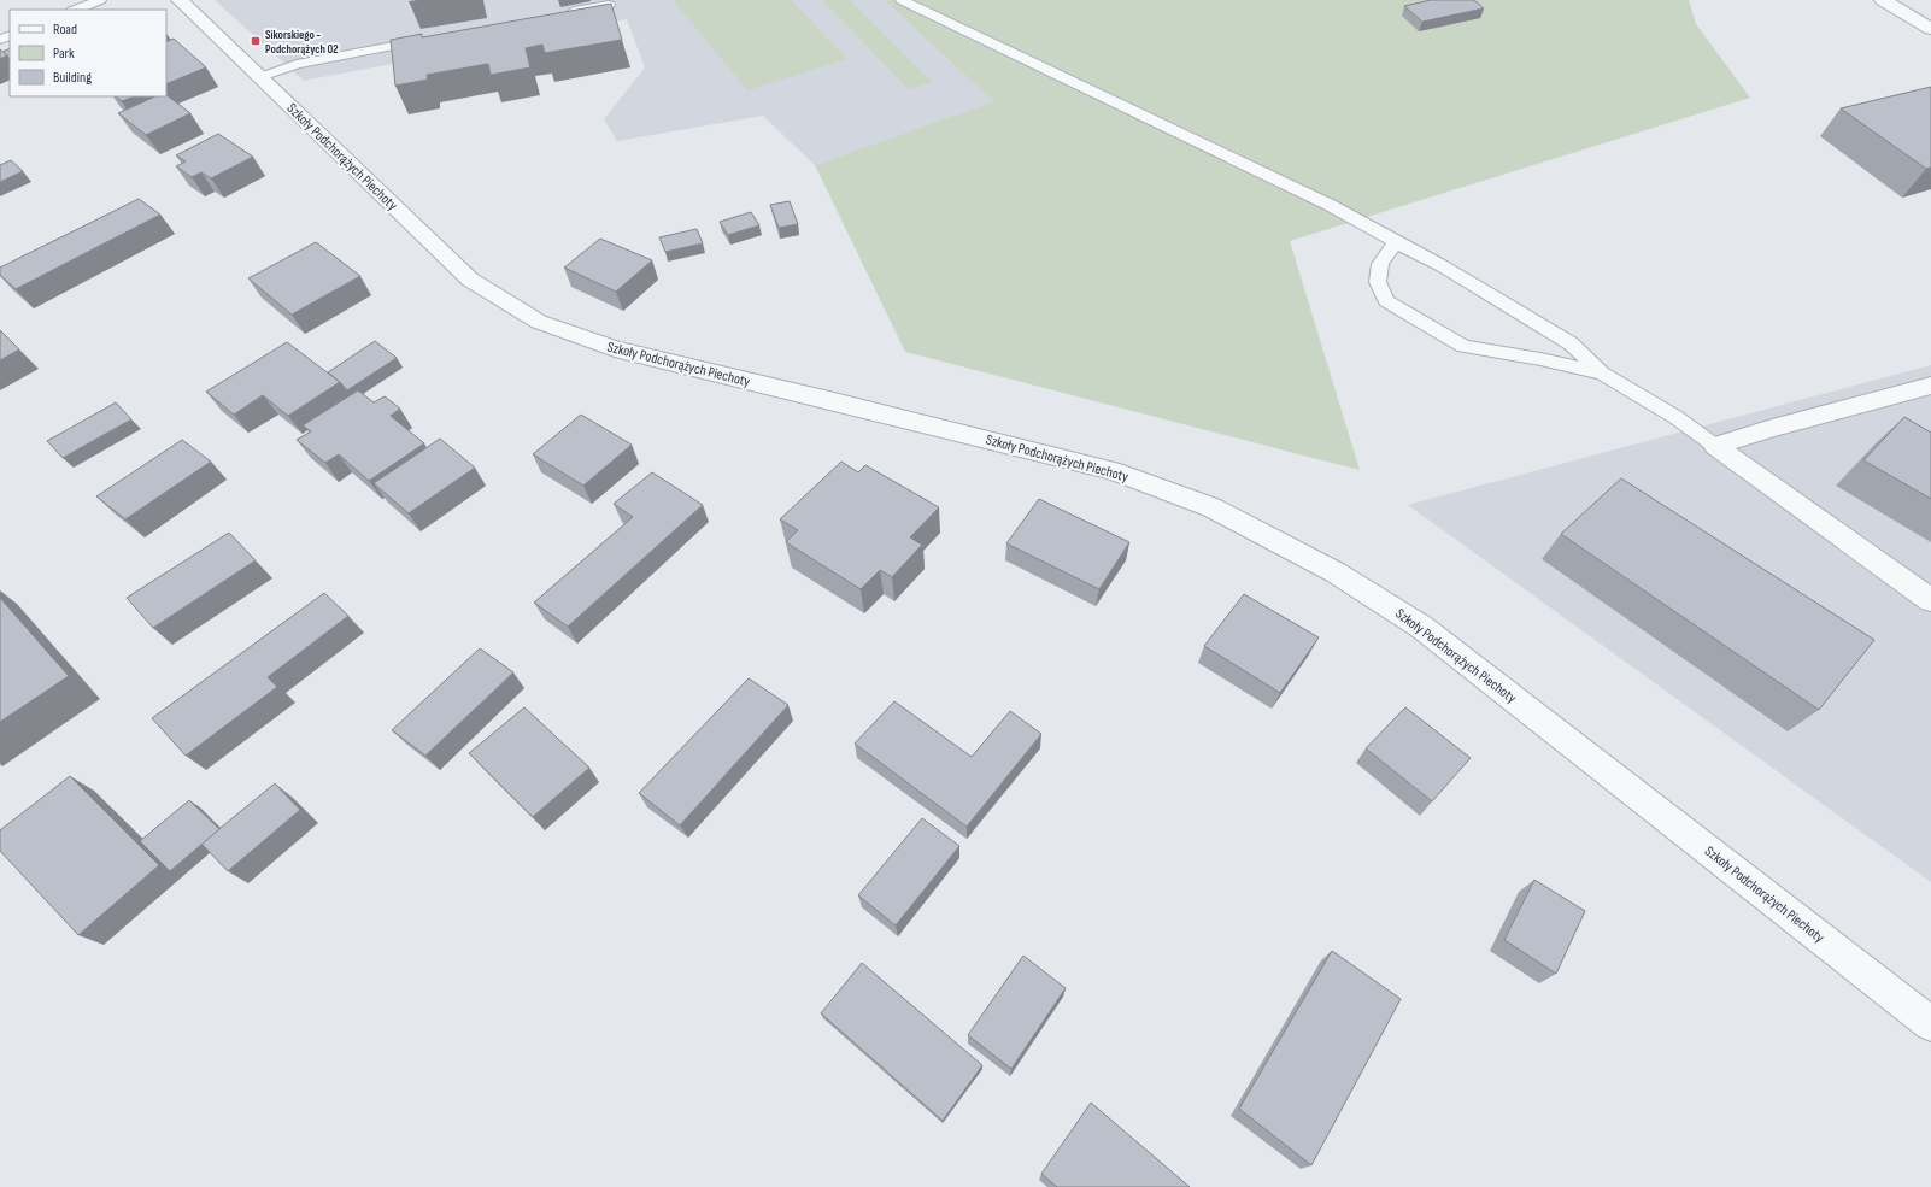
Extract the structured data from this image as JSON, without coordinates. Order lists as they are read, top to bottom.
{
  "streets": {
    "street": ["Szkoły Podchorążych Piechoty"]
  },
  "places": {
    "transit": ["Sikorskiego - Podchorążych 02"]
  },
  "legend": ["Road", "Park", "Building"]
}
